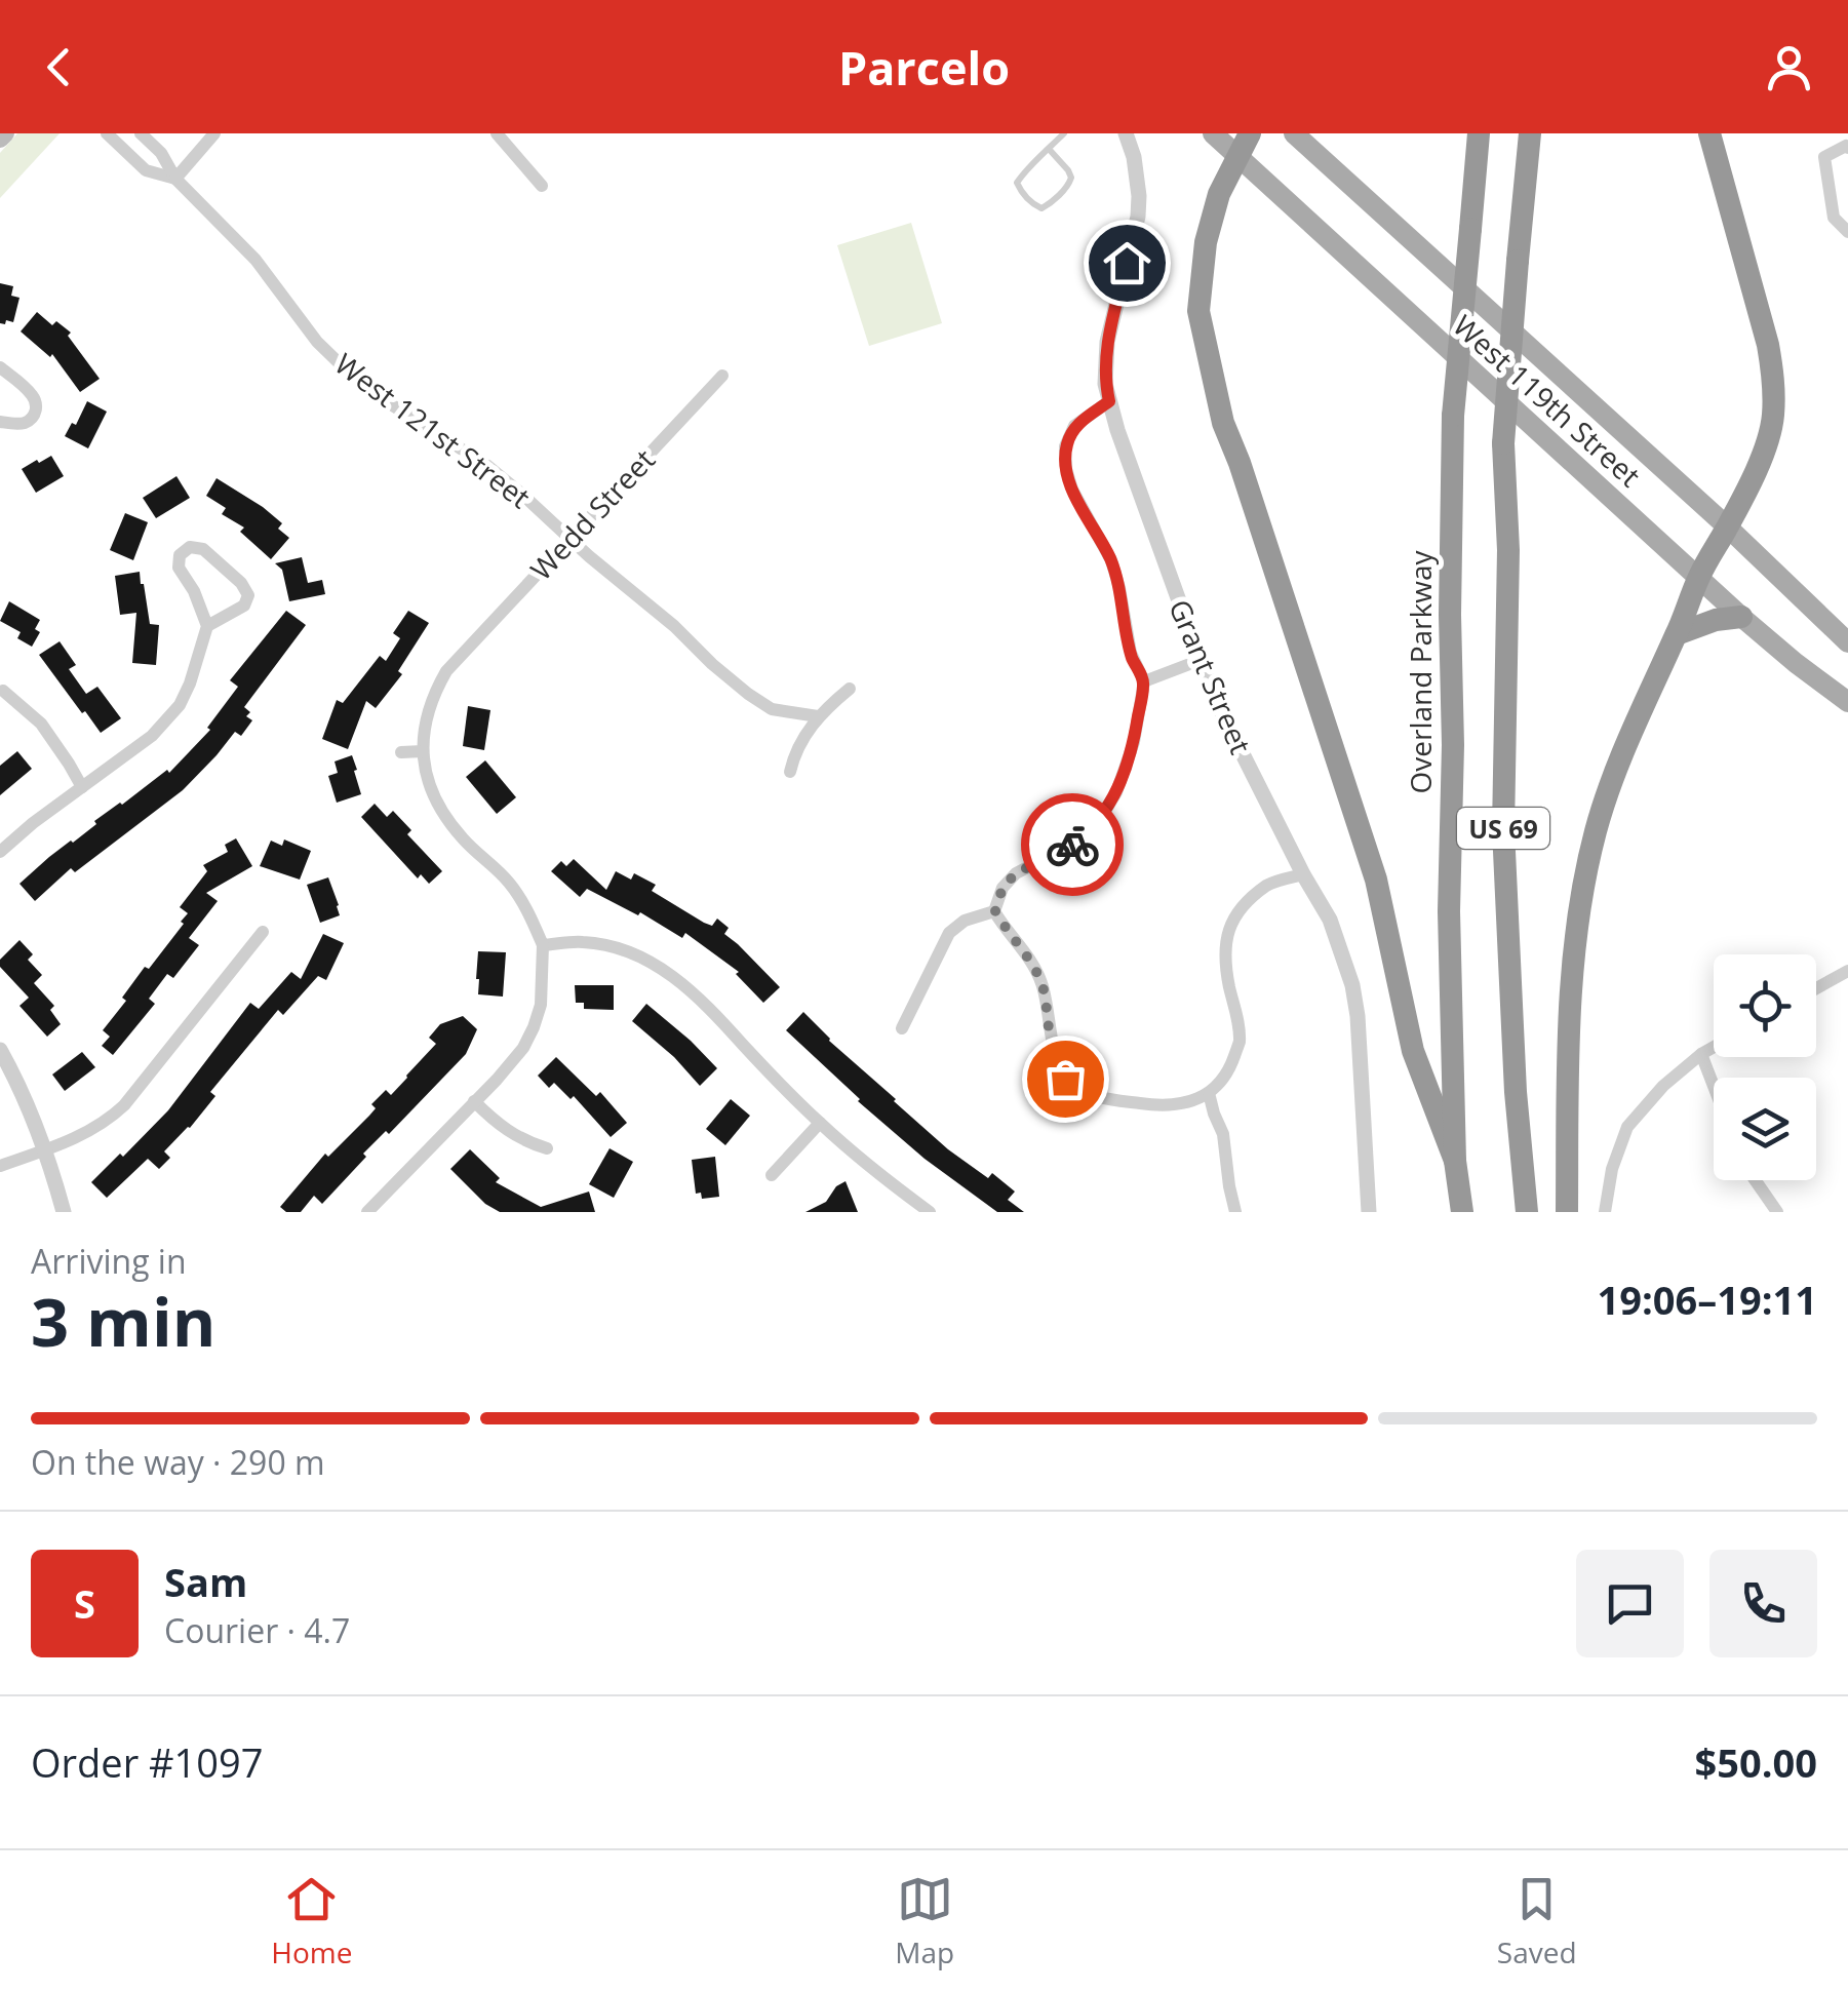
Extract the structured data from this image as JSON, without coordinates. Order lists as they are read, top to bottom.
{
  "streets": {
    "highway": ["Overland Parkway", "US 69"],
    "main road": ["West 119th Street"],
    "street": ["West 121st Street", "Wedd Street", "Grant Street"]
  },
  "crossings": [
    ["West 121st Street", "Wedd Street"]
  ],
  "page": {
    "header": "Parcelo",
    "heading": ["3 min", "Arriving in", "19:06–19:11"],
    "panel": [
      "Sam",
      "Courier · 4.7",
      "Order #1097",
      "$50.00"
    ],
    "bar": "On the way · 290 m",
    "round": "S",
    "tabs": ["Home", "Map", "Saved"]
  }
}
